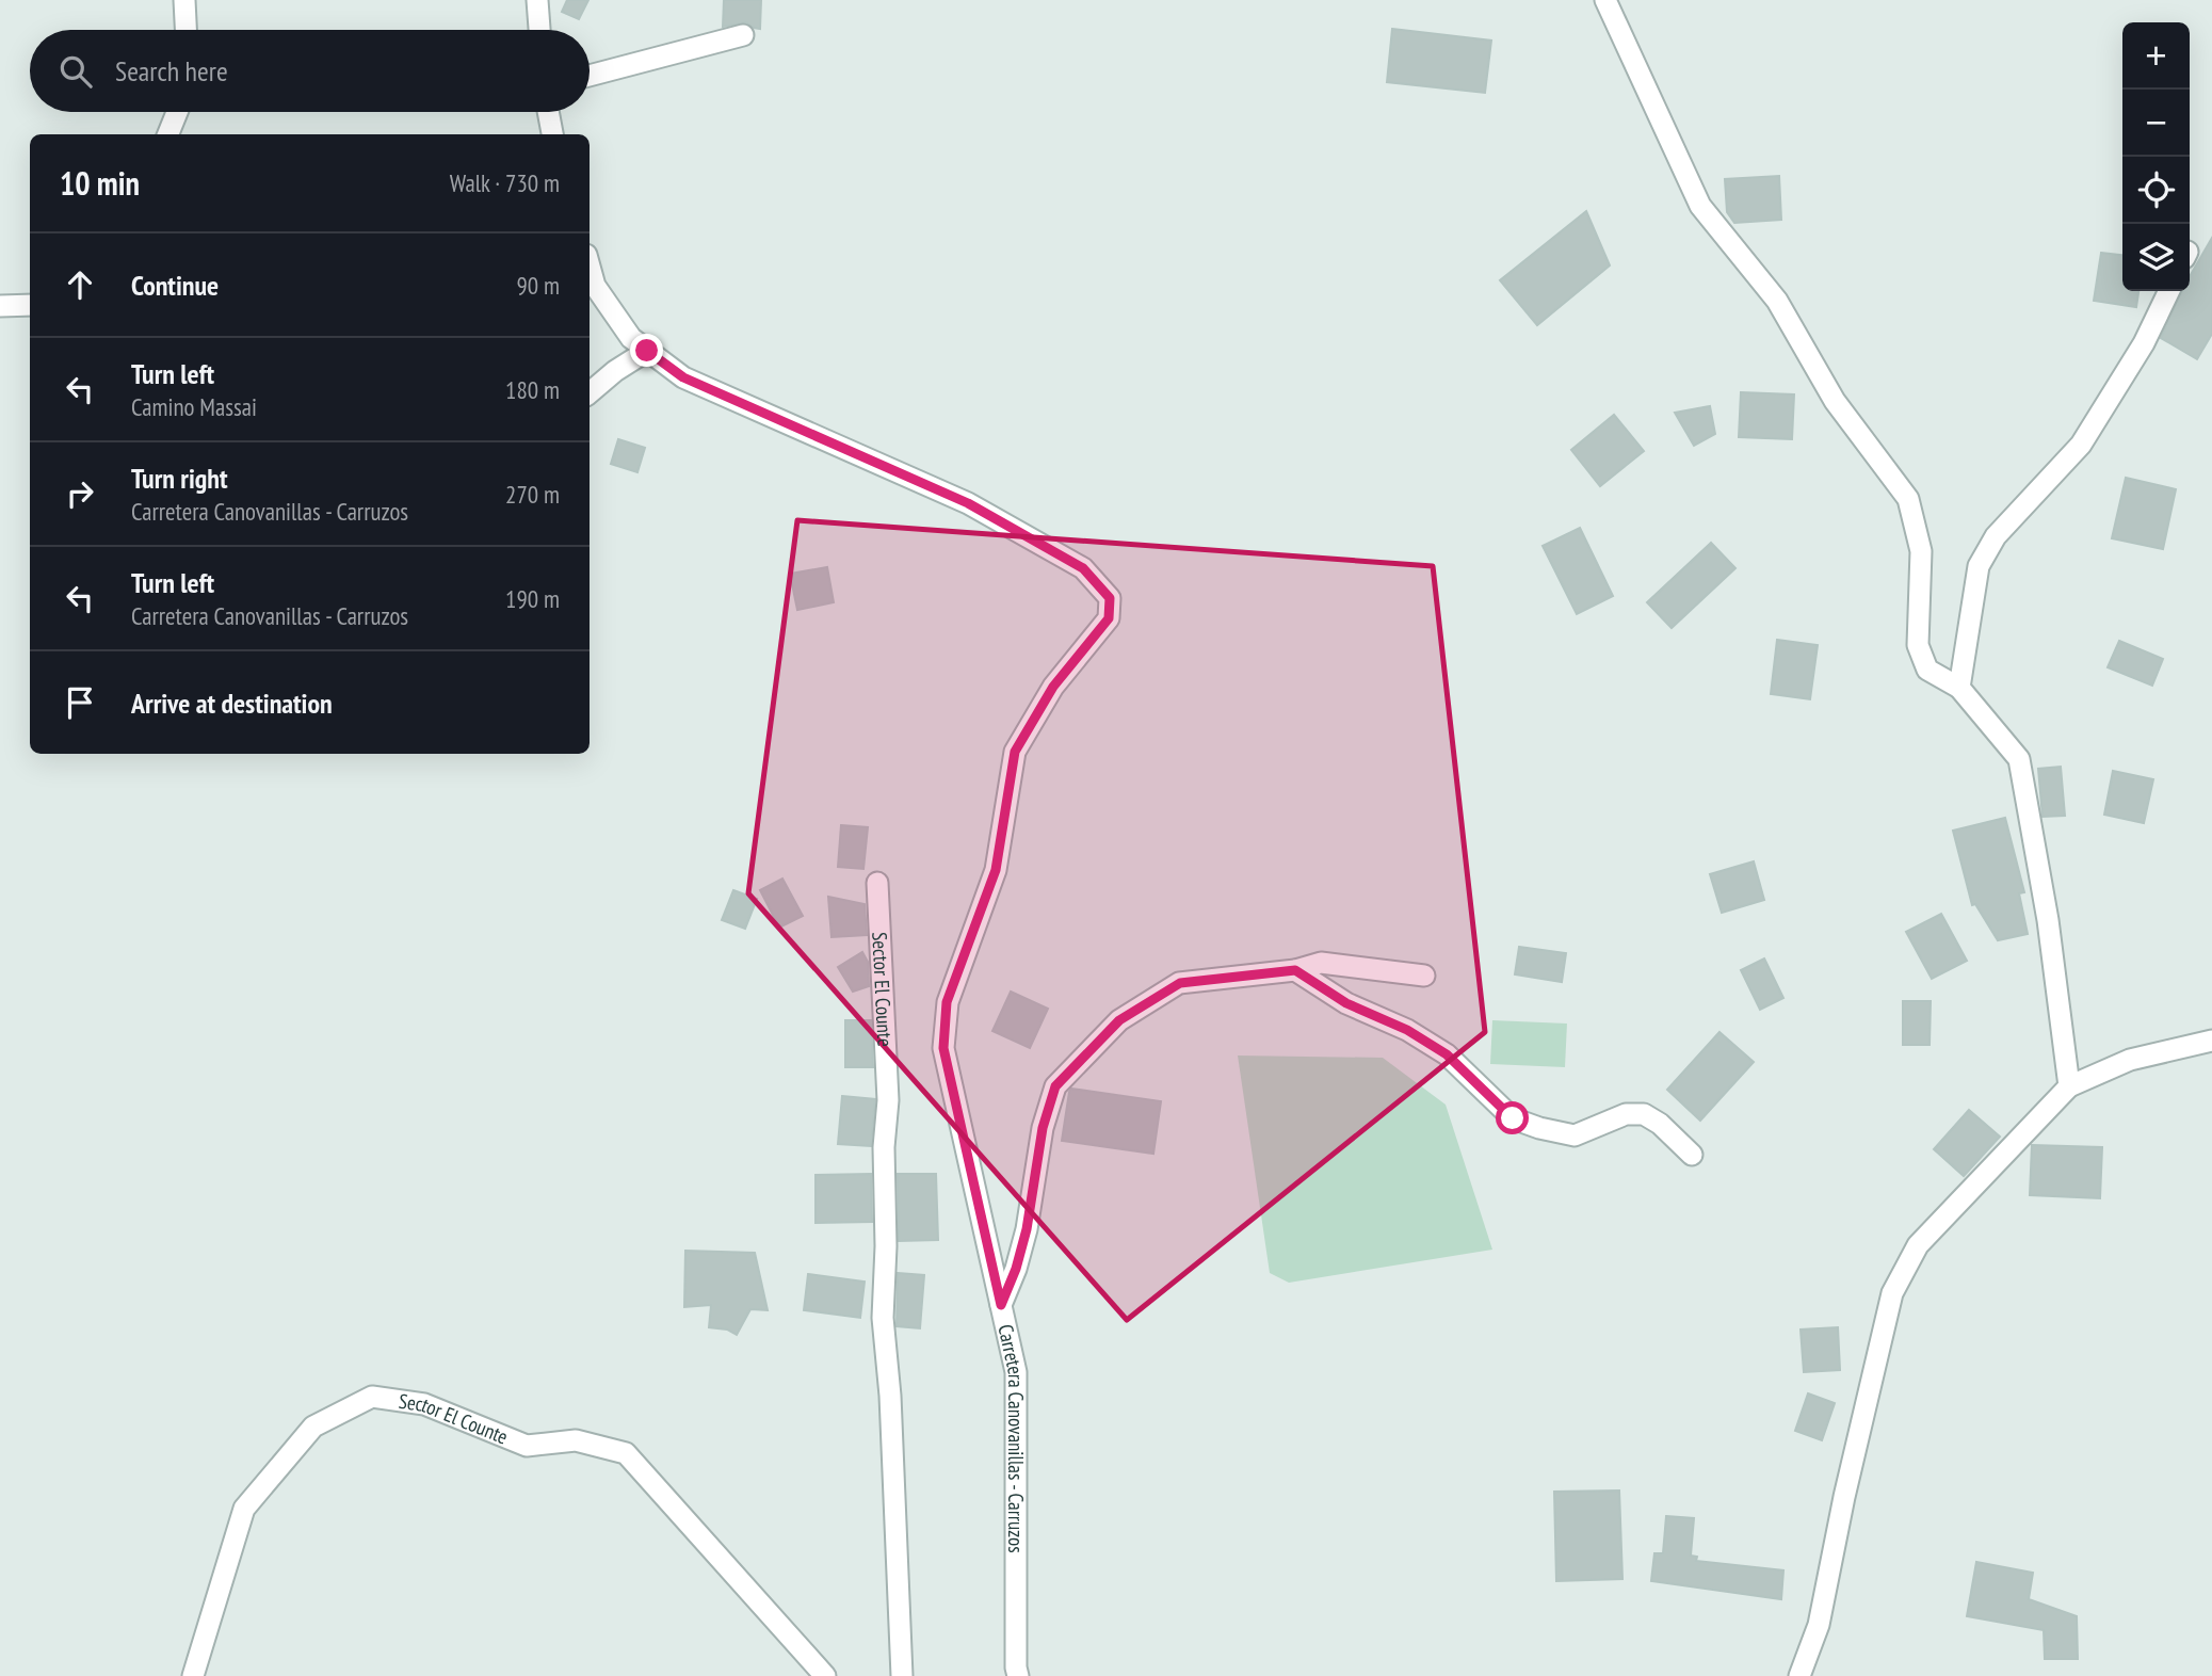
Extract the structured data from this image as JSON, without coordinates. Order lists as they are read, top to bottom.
{
  "streets": {
    "street": ["Sector El Counte", "Carretera Canovanillas - Carruzos"]
  },
  "page": {
    "map_buttons": ["+", "−"],
    "search": "Search here",
    "heading": ["10 min", "Walk · 730 m"],
    "list": [
      ["Continue", "90 m"],
      ["Turn left", "Camino Massai", "180 m"],
      ["Turn right", "Carretera Canovanillas - Carruzos", "270 m"],
      ["Turn left", "Carretera Canovanillas - Carruzos", "190 m"],
      "Arrive at destination"
    ]
  }
}
